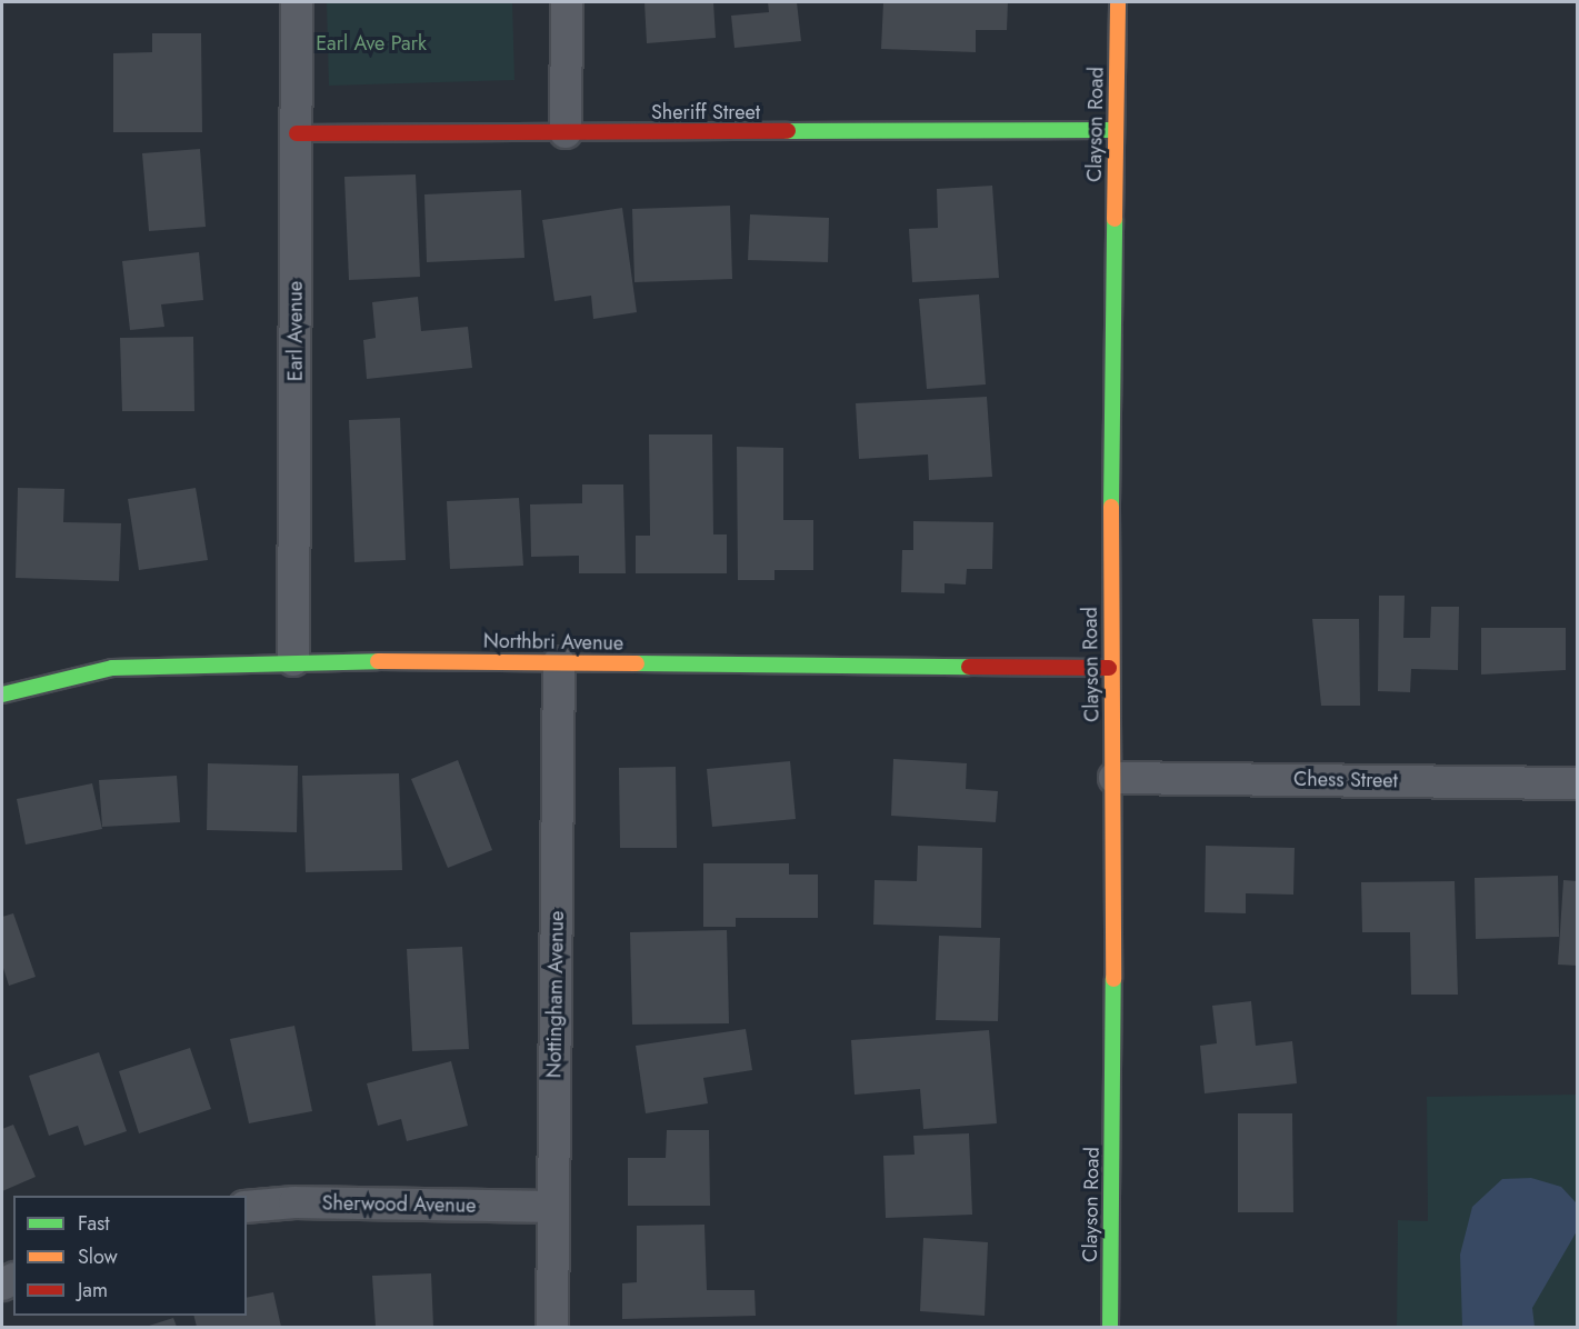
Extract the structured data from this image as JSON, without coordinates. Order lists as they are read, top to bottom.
{
  "streets": {
    "street": [
      "Sheriff Street",
      "Clayson Road",
      "Earl Avenue",
      "Northbri Avenue",
      "Chess Street",
      "Nottingham Avenue",
      "Sherwood Avenue"
    ]
  },
  "crossings": [
    ["Sheriff Street", "Clayson Road"],
    ["Sheriff Street", "Earl Avenue"],
    ["Clayson Road", "Northbri Avenue"],
    ["Clayson Road", "Chess Street"],
    ["Earl Avenue", "Northbri Avenue"],
    ["Northbri Avenue", "Nottingham Avenue"],
    ["Nottingham Avenue", "Sherwood Avenue"]
  ],
  "parks": ["Earl Ave Park"],
  "legend": ["Fast", "Slow", "Jam"]
}
